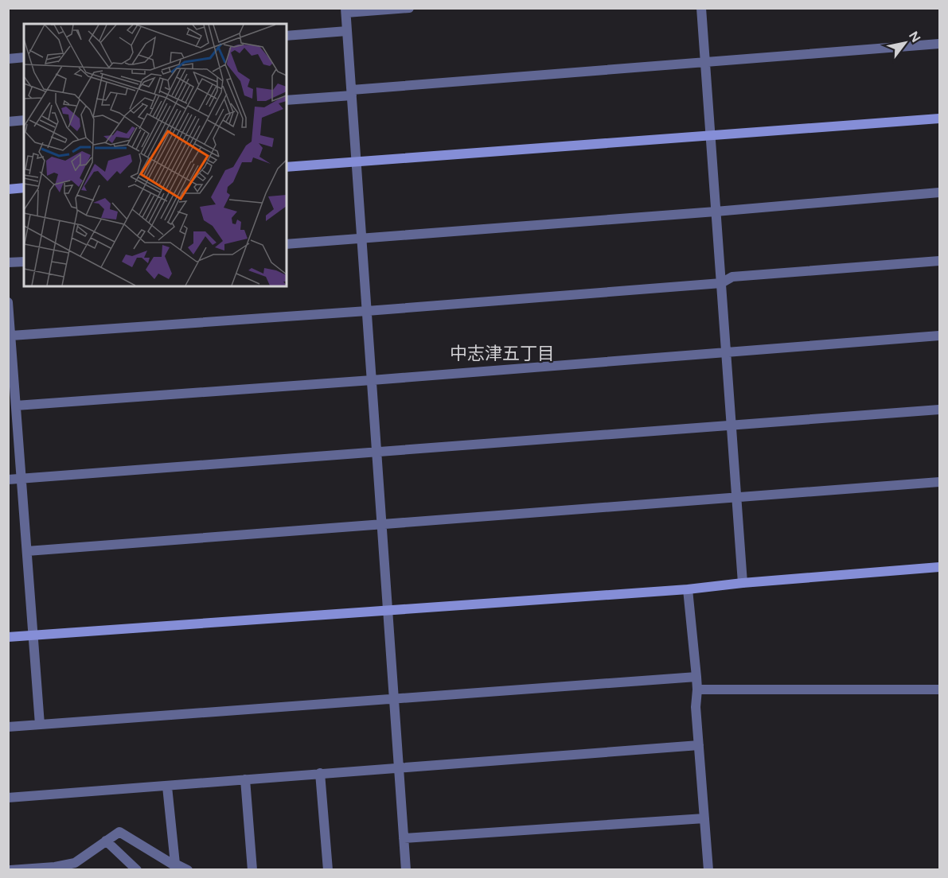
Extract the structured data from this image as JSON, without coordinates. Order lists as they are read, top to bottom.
{
  "districts": ["中志津五丁目"],
  "north": "top right"
}
